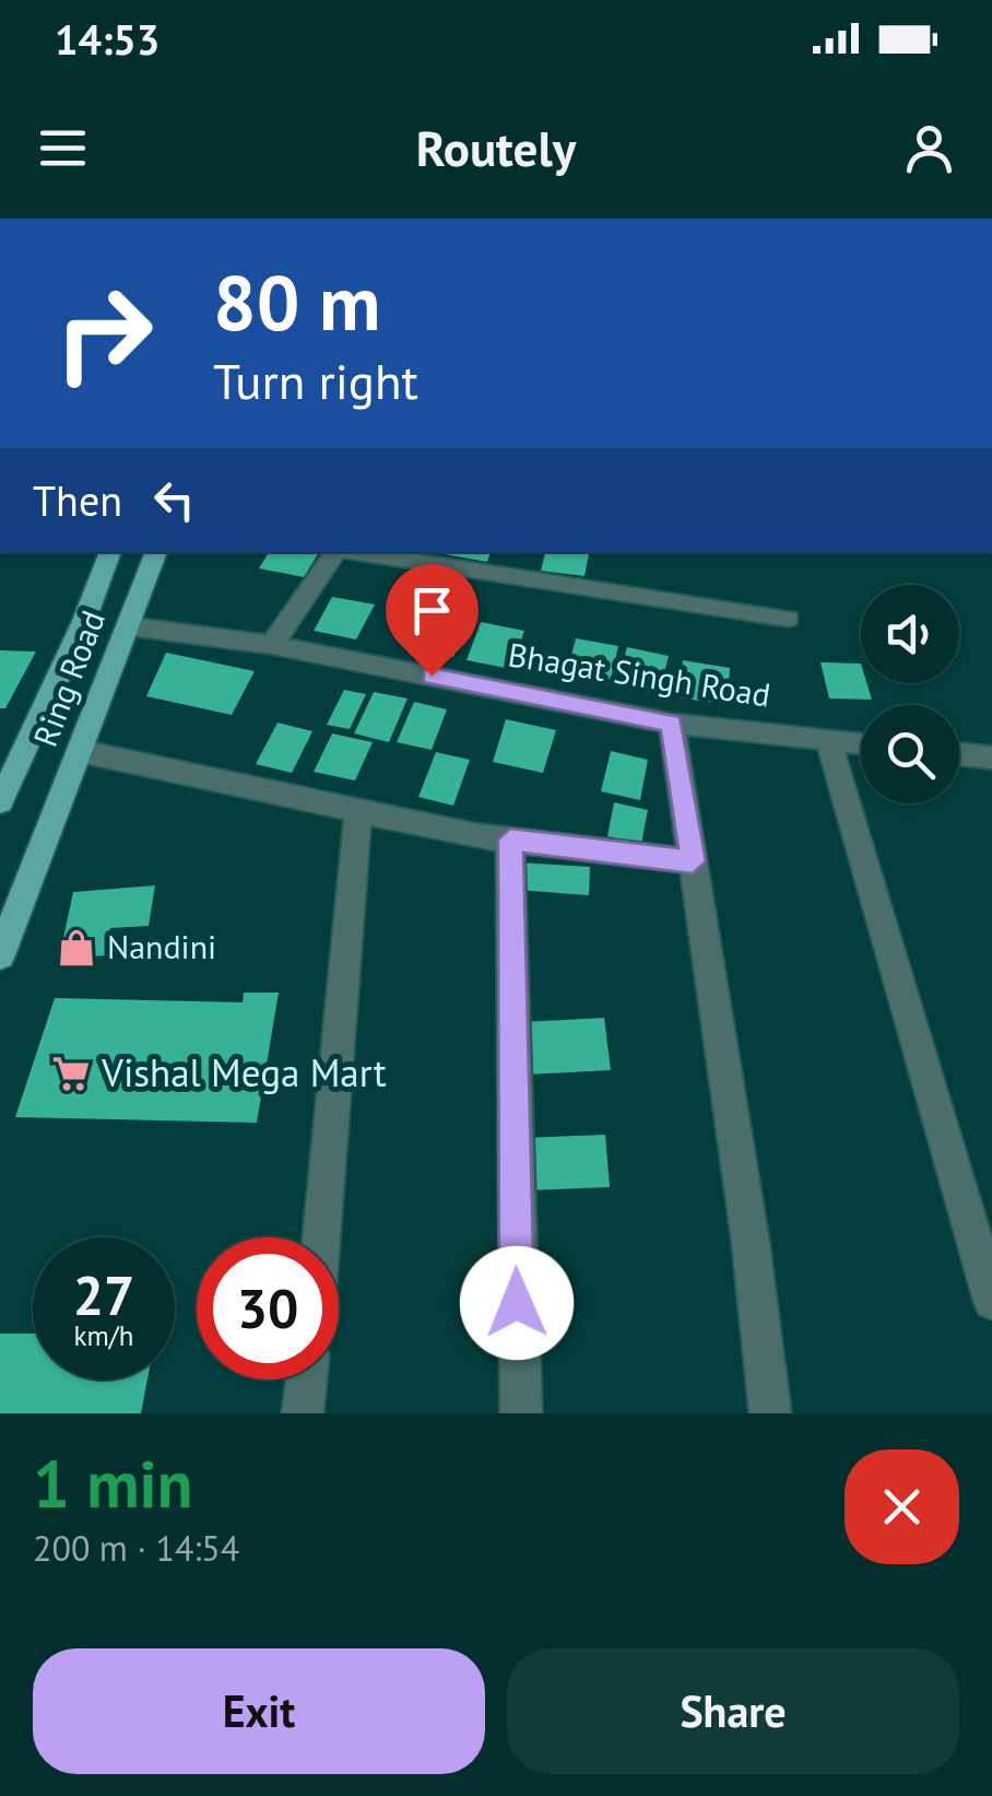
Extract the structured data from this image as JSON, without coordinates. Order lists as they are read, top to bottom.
{
  "streets": {
    "main road": ["Ring Road"],
    "street": ["Bhagat Singh Road"]
  },
  "crossings": [
    ["Bhagat Singh Road", "Ring Road"]
  ],
  "places": {
    "shop": ["Nandini"],
    "supermarket": ["Vishal Mega Mart"]
  },
  "page": {
    "status": "14:53",
    "header": "Routely",
    "turn": ["80 m", "Turn right"],
    "then": "Then",
    "speed": "27 km/h",
    "limit": "30",
    "heading": ["1 min", "200 m · 14:54"],
    "buttons": ["Exit", "Share"]
  }
}
